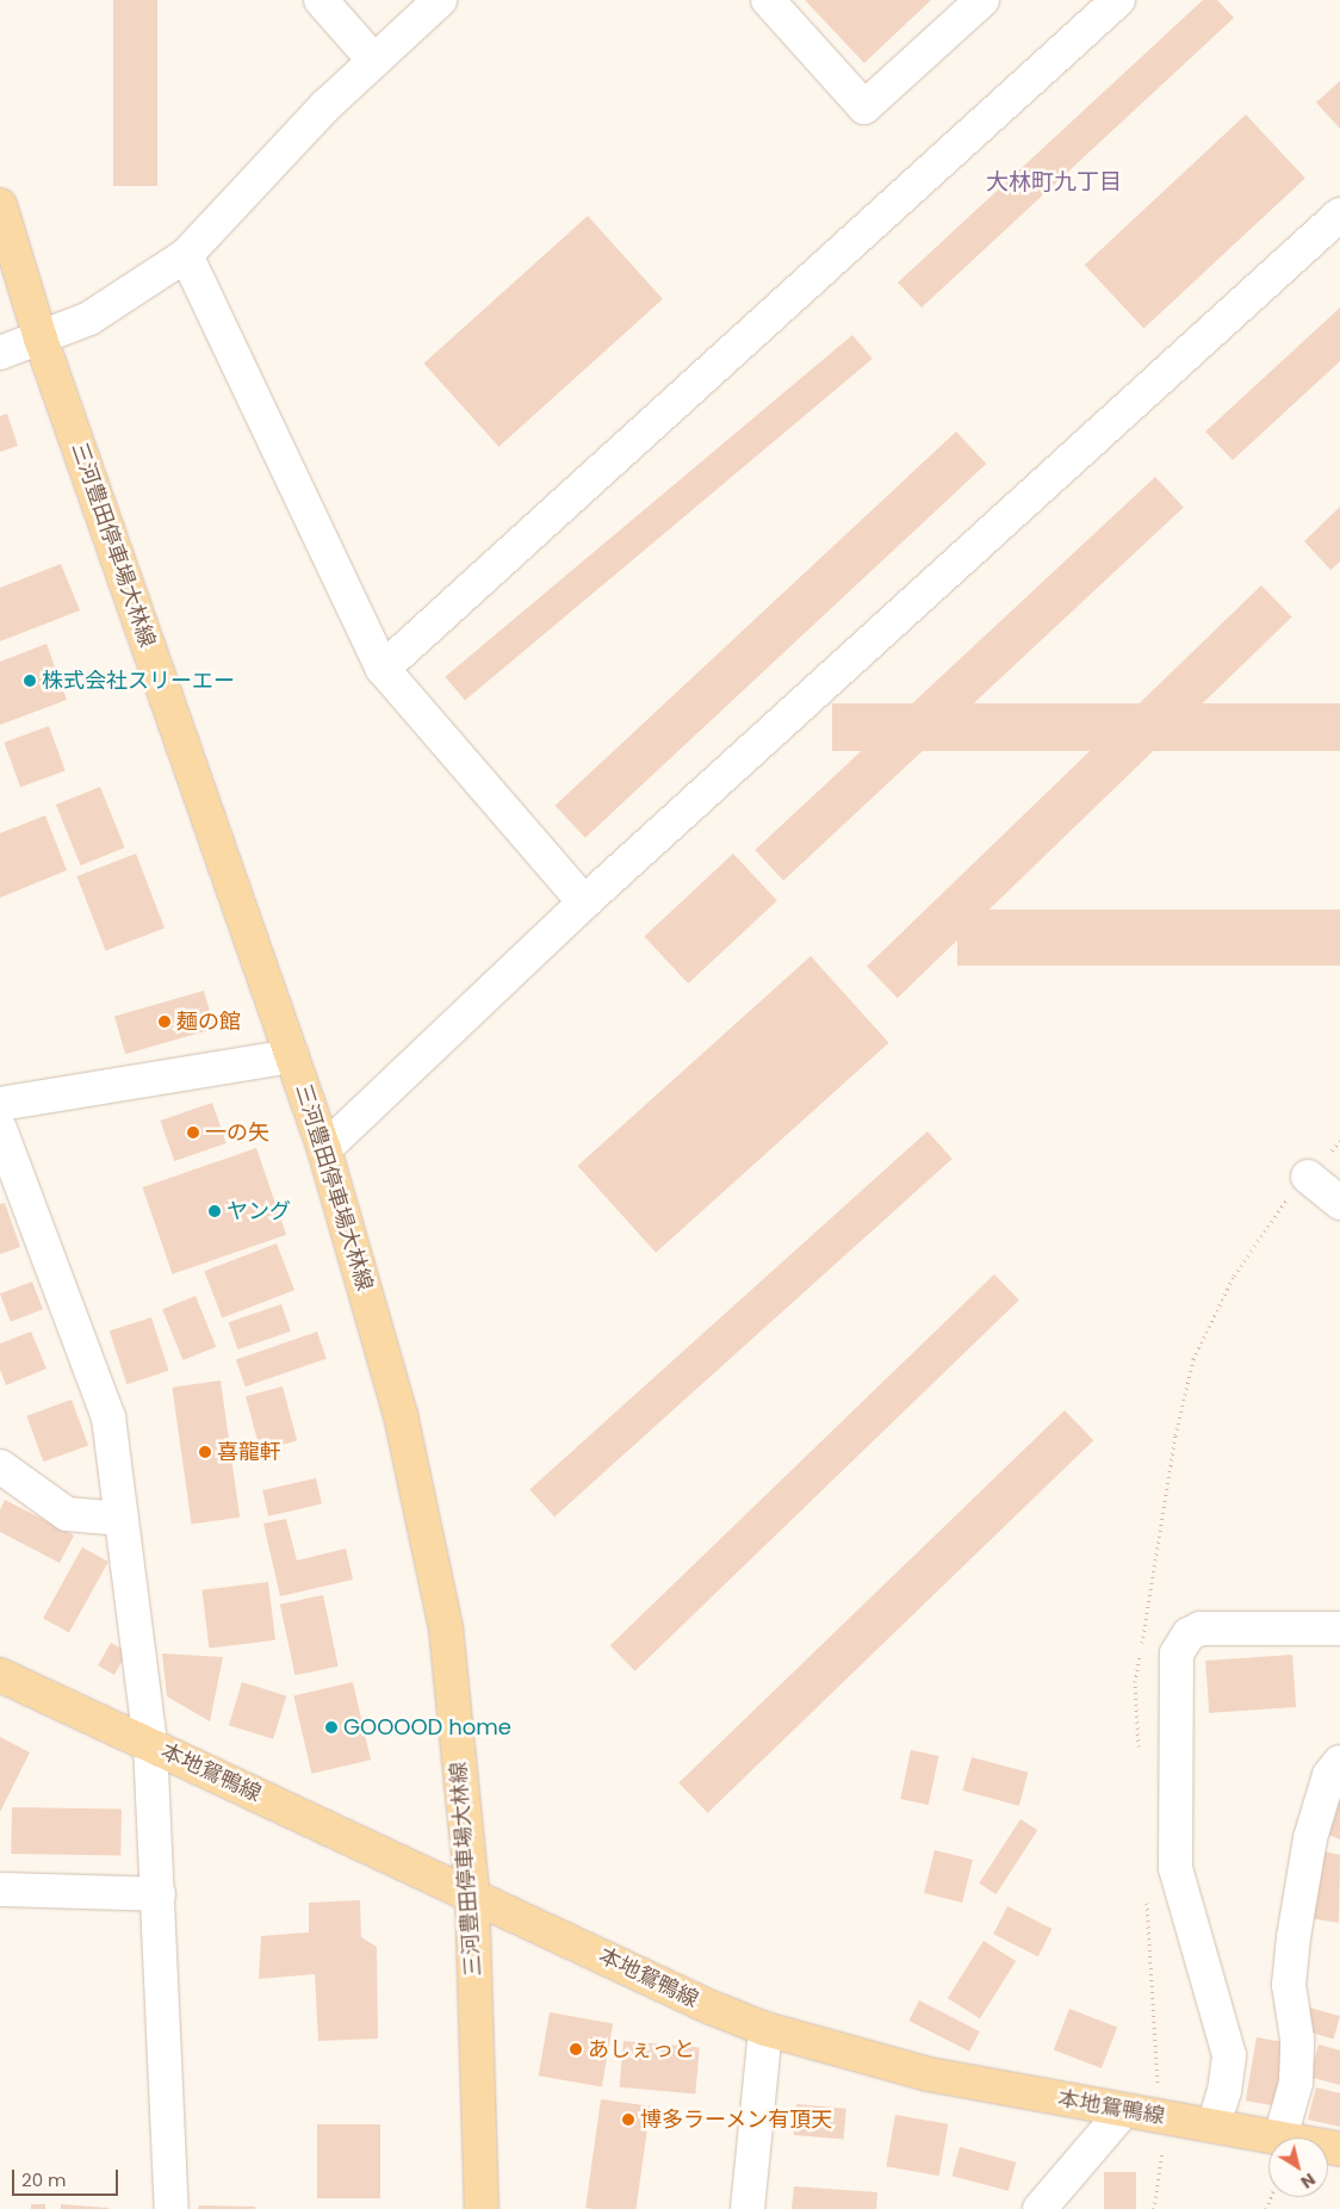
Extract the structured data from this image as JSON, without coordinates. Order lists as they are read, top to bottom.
{
  "streets": {
    "main road": ["三河豊田停車場大林線", "本地鴛鴨線"]
  },
  "crossings": [
    ["三河豊田停車場大林線", "本地鴛鴨線"]
  ],
  "districts": ["大林町九丁目"],
  "places": [
    "株式会社スリーエー",
    "麺の館",
    "一の矢",
    "ヤング",
    "喜龍軒",
    "GOOOOD home",
    "あしぇっと",
    "博多ラーメン有頂天"
  ],
  "scale_bar": "20 m",
  "north": "bottom right"
}
